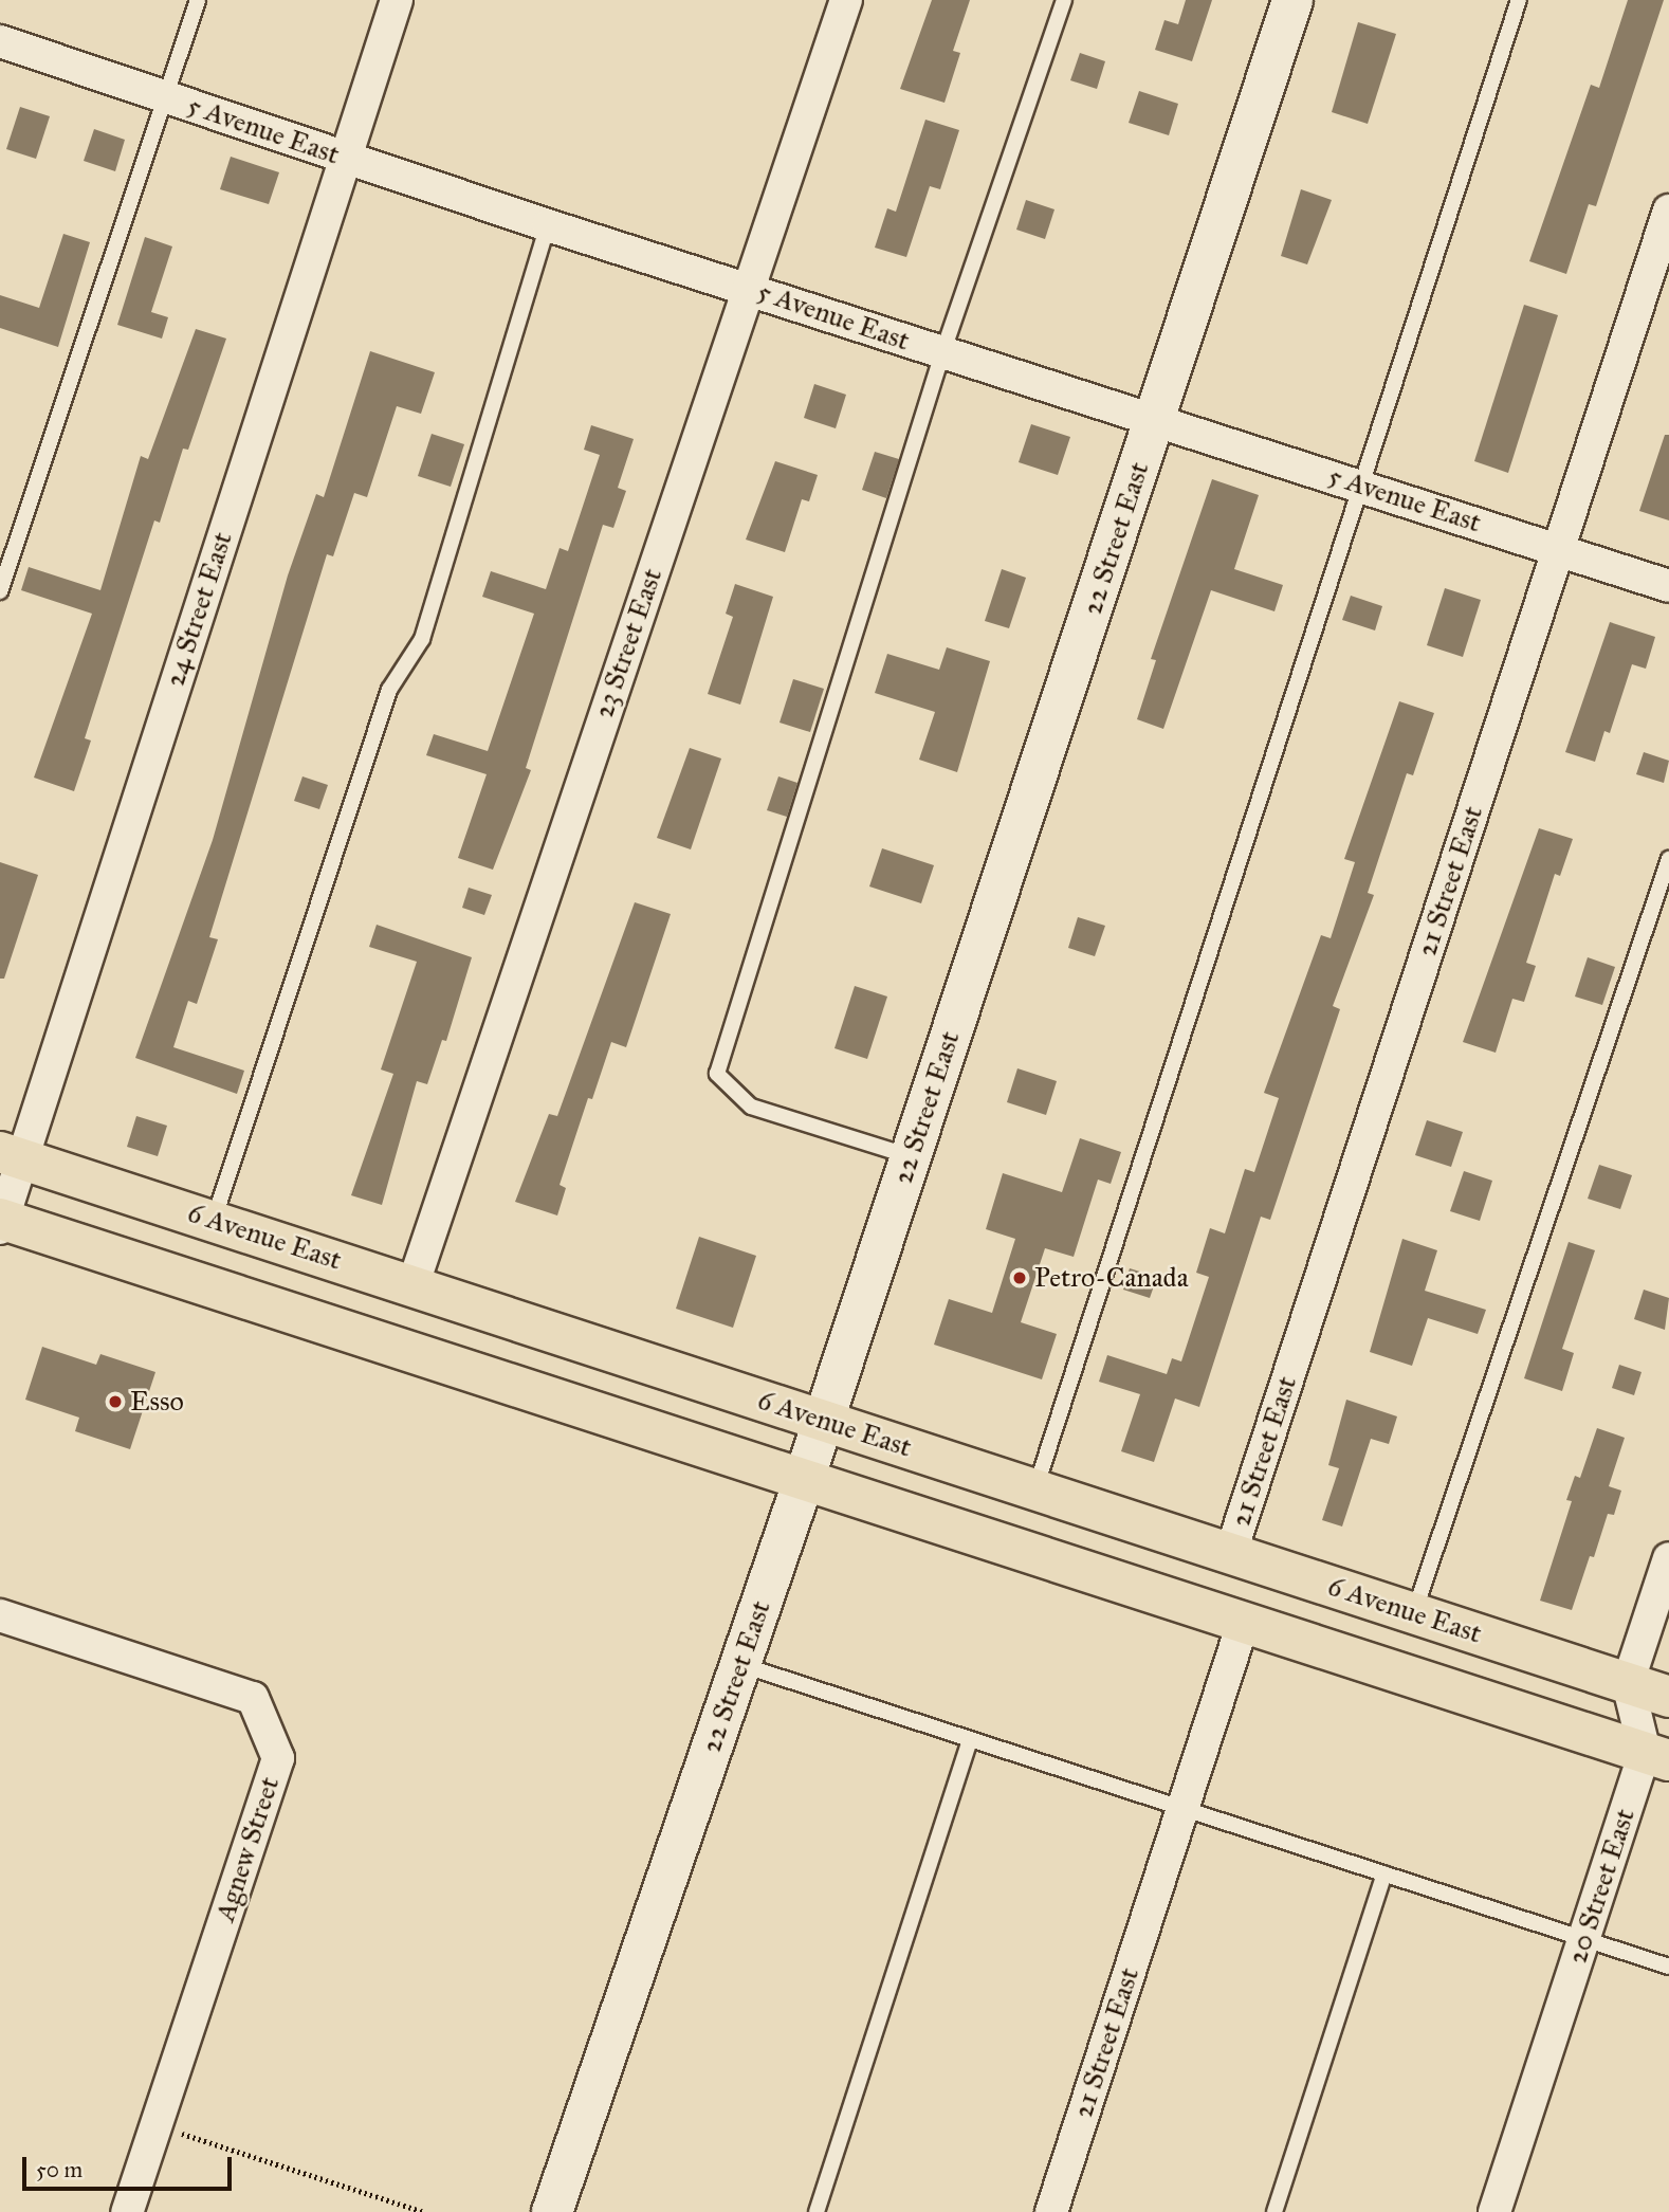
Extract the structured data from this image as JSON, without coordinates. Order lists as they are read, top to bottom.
{
  "streets": {
    "main road": ["6 Avenue East"],
    "street": [
      "5 Avenue East",
      "22 Street East",
      "24 Street East",
      "23 Street East",
      "21 Street East",
      "Agnew Street",
      "20 Street East"
    ]
  },
  "crossings": [
    ["5 Avenue East", "22 Street East"],
    ["5 Avenue East", "24 Street East"],
    ["5 Avenue East", "23 Street East"],
    ["5 Avenue East", "21 Street East"],
    ["22 Street East", "6 Avenue East"],
    ["24 Street East", "6 Avenue East"],
    ["23 Street East", "6 Avenue East"],
    ["21 Street East", "6 Avenue East"]
  ],
  "places": ["Petro-Canada", "Esso"],
  "scale_bar": "50 m"
}
